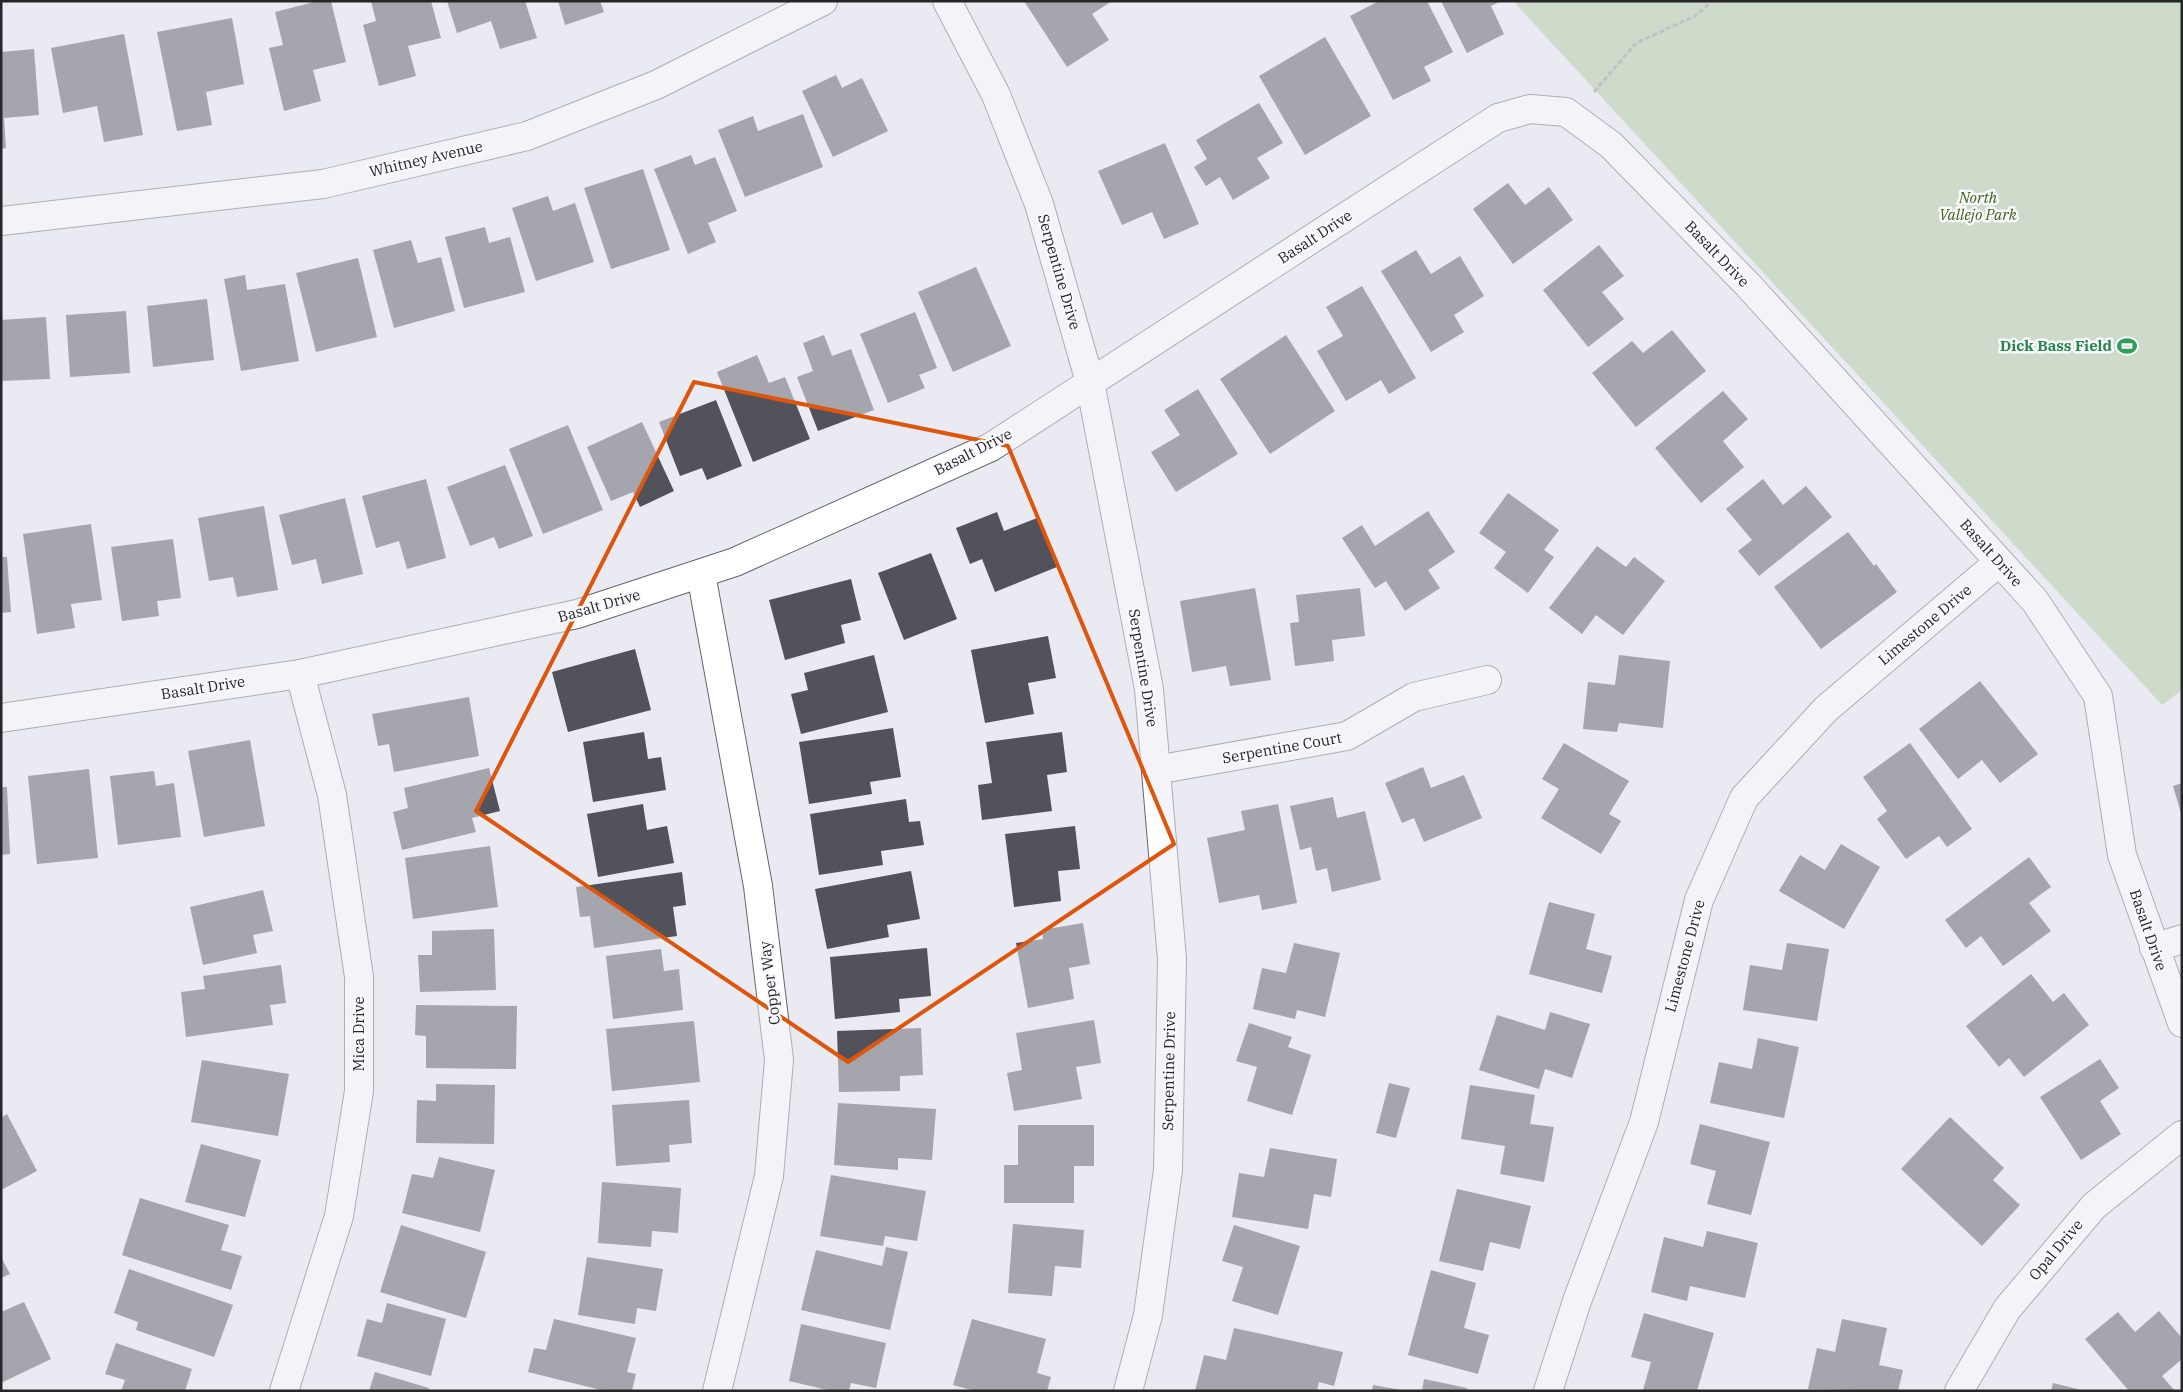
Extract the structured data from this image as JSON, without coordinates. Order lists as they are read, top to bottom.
{
  "streets": {
    "street": [
      "Whitney Avenue",
      "Basalt Drive",
      "Serpentine Drive",
      "Limestone Drive",
      "Serpentine Court",
      "Copper Way",
      "Mica Drive",
      "Opal Drive"
    ]
  },
  "crossings": [
    ["Basalt Drive", "Serpentine Drive"],
    ["Basalt Drive", "Limestone Drive"],
    ["Basalt Drive", "Copper Way"],
    ["Basalt Drive", "Mica Drive"],
    ["Serpentine Drive", "Serpentine Court"]
  ],
  "parks": ["North Vallejo Park"],
  "places": {
    "sports": ["Dick Bass Field"]
  }
}
